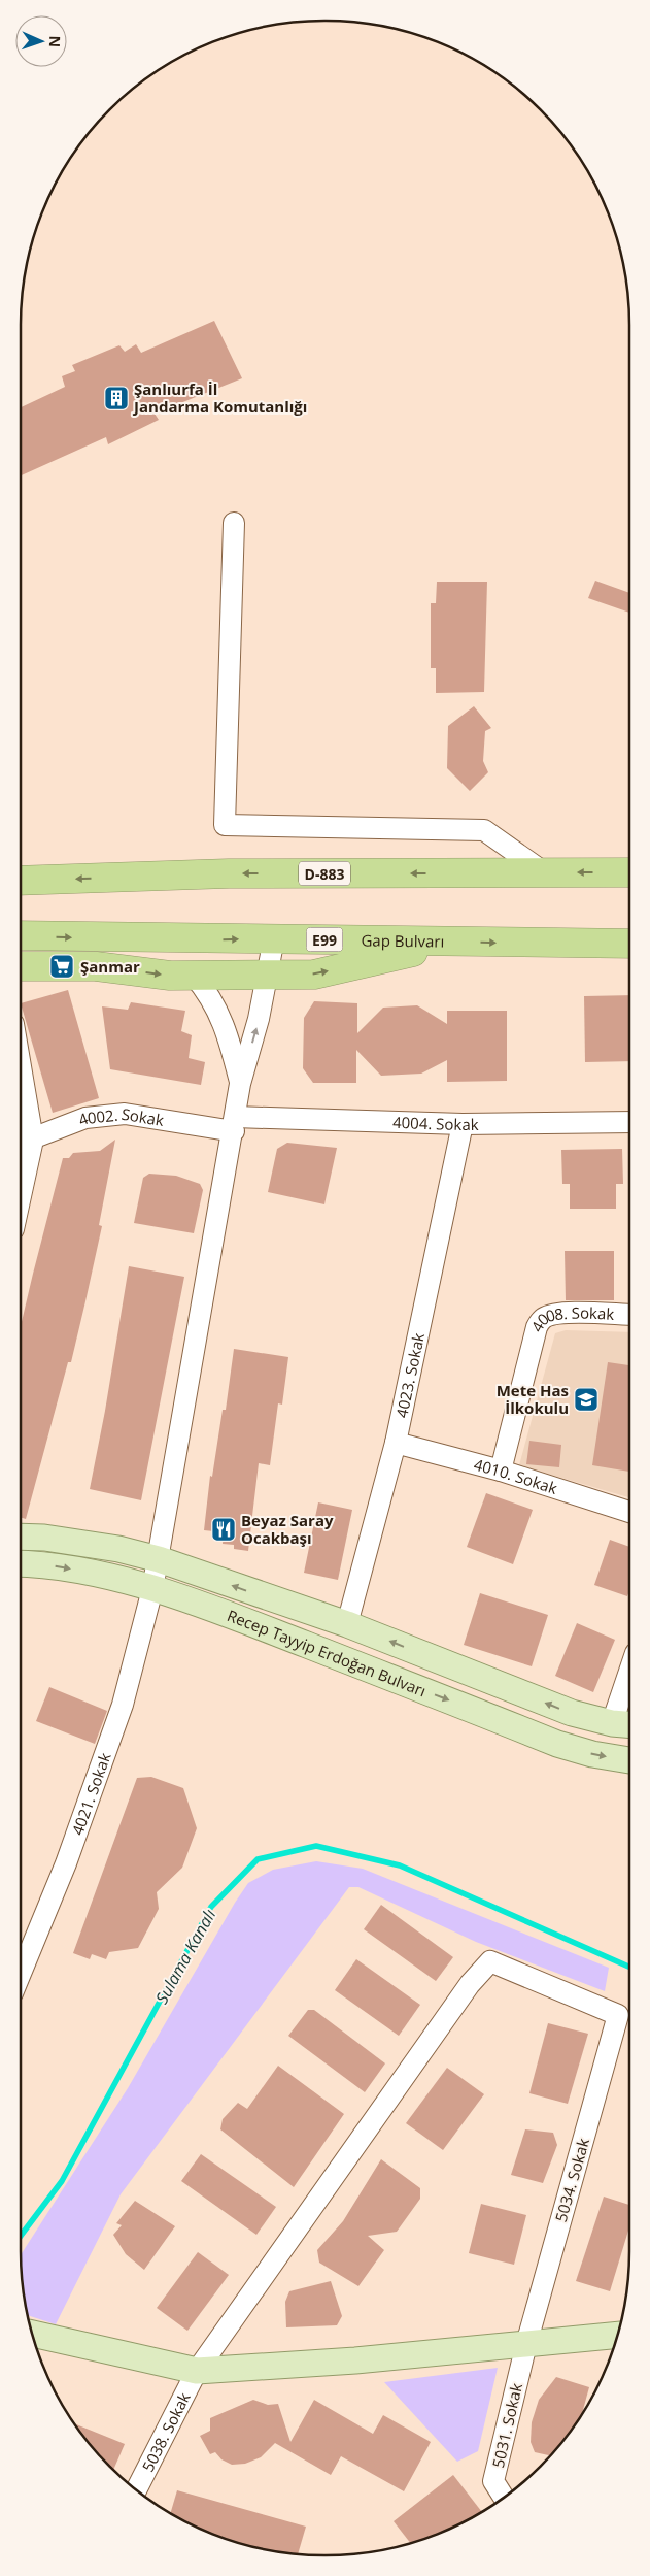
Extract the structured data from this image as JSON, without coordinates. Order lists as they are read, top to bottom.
{
  "streets": {
    "highway": ["D-883", "E99", "Gap Bulvarı"],
    "main road": ["Recep Tayyip Erdoğan Bulvarı"],
    "street": [
      "4002. Sokak",
      "4004. Sokak",
      "4008. Sokak",
      "4023. Sokak",
      "4010. Sokak",
      "4021. Sokak",
      "5034. Sokak",
      "5031. Sokak",
      "5038. Sokak"
    ]
  },
  "crossings": [
    ["4002. Sokak", "4004. Sokak"],
    ["4002. Sokak", "4021. Sokak"],
    ["4004. Sokak", "4023. Sokak"],
    ["4004. Sokak", "4021. Sokak"],
    ["4008. Sokak", "4010. Sokak"],
    ["4023. Sokak", "4010. Sokak"],
    ["4023. Sokak", "Recep Tayyip Erdoğan Bulvarı"],
    ["Recep Tayyip Erdoğan Bulvarı", "4021. Sokak"],
    ["5034. Sokak", "5031. Sokak"],
    ["5034. Sokak", "5038. Sokak"]
  ],
  "water": ["Sulama Kanalı"],
  "places": {
    "building": ["Şanlıurfa İl Jandarma Komutanlığı"],
    "supermarket": ["Şanmar"],
    "school or university": ["Mete Has İlkokulu"],
    "restaurant": ["Beyaz Saray Ocakbaşı"]
  },
  "north": "right"
}
